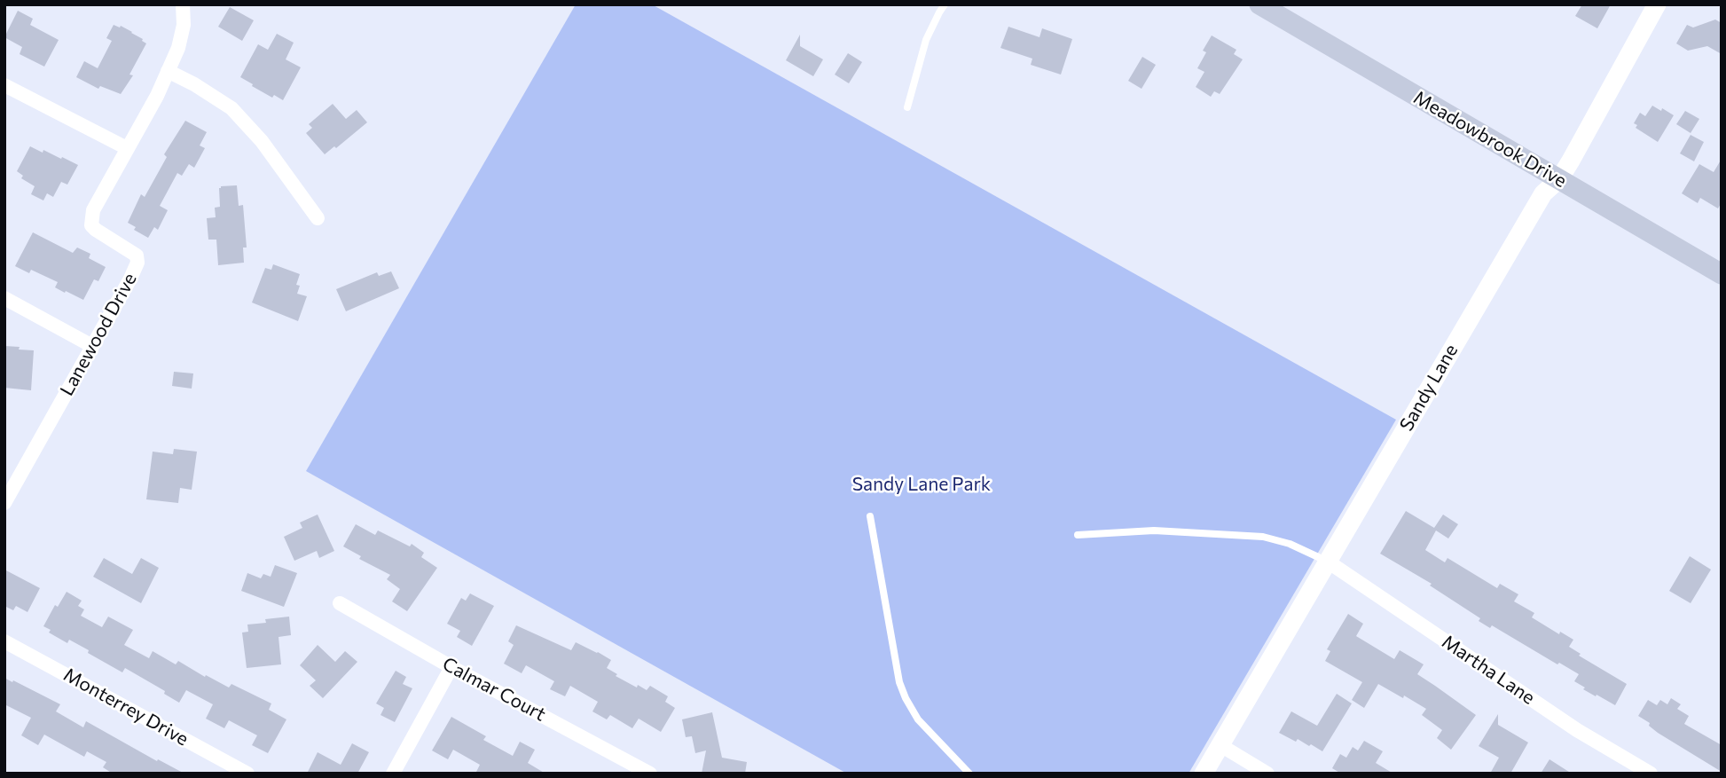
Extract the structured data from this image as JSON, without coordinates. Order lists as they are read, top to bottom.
{
  "streets": {
    "main road": ["Meadowbrook Drive"],
    "street": [
      "Lanewood Drive",
      "Sandy Lane",
      "Martha Lane",
      "Calmar Court",
      "Monterrey Drive"
    ]
  },
  "crossings": [
    ["Meadowbrook Drive", "Sandy Lane"],
    ["Sandy Lane", "Martha Lane"]
  ],
  "parks": ["Sandy Lane Park"]
}
